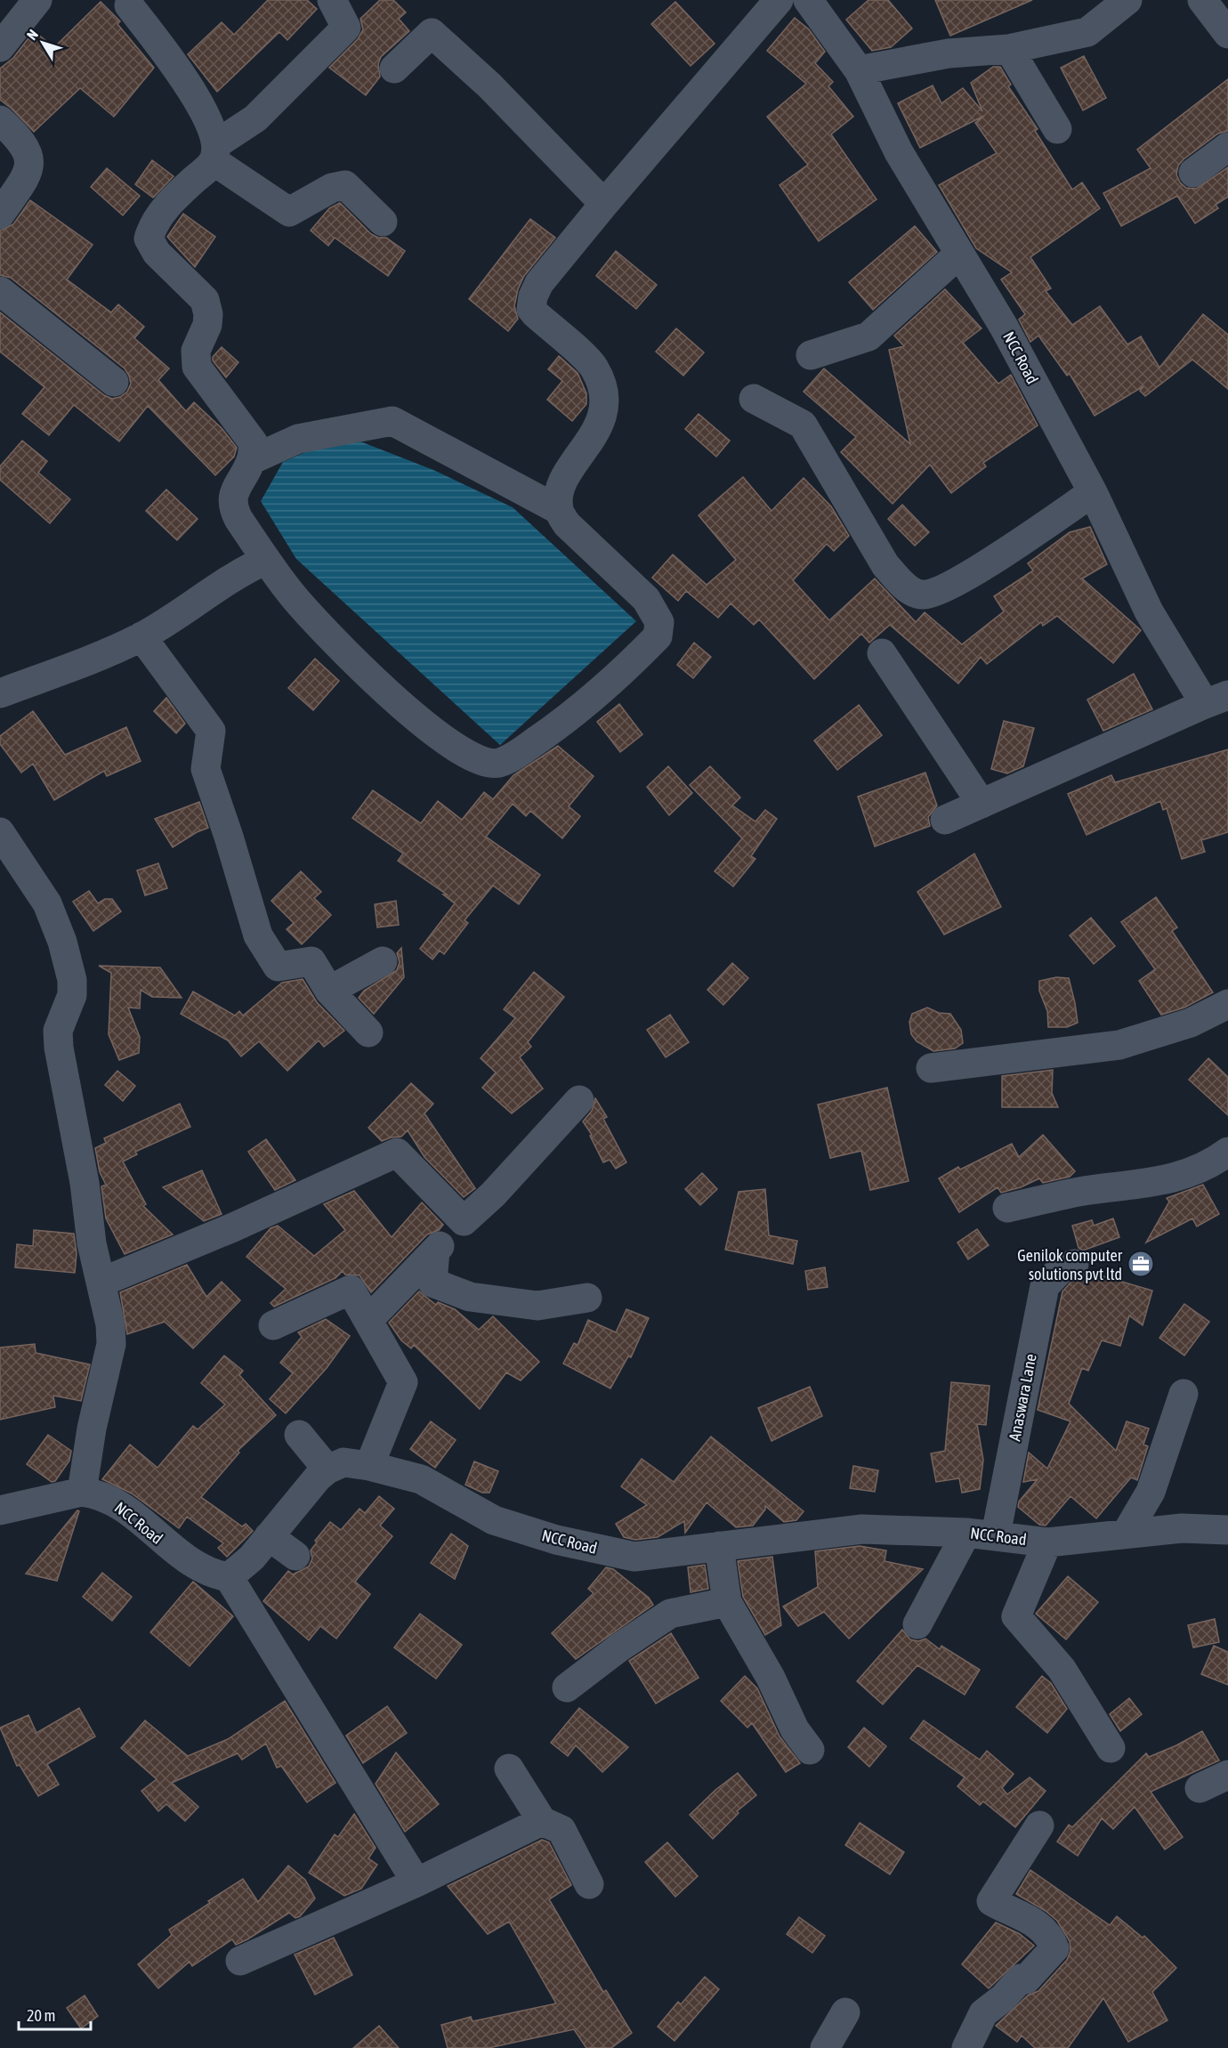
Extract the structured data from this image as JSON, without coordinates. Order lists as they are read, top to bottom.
{
  "streets": {
    "street": ["NCC Road", "Anaswara Lane"]
  },
  "crossings": [
    ["NCC Road", "Anaswara Lane"]
  ],
  "places": {
    "office": ["Genilok computer solutions pvt ltd"]
  },
  "scale_bar": "20 m",
  "north": "top left"
}
